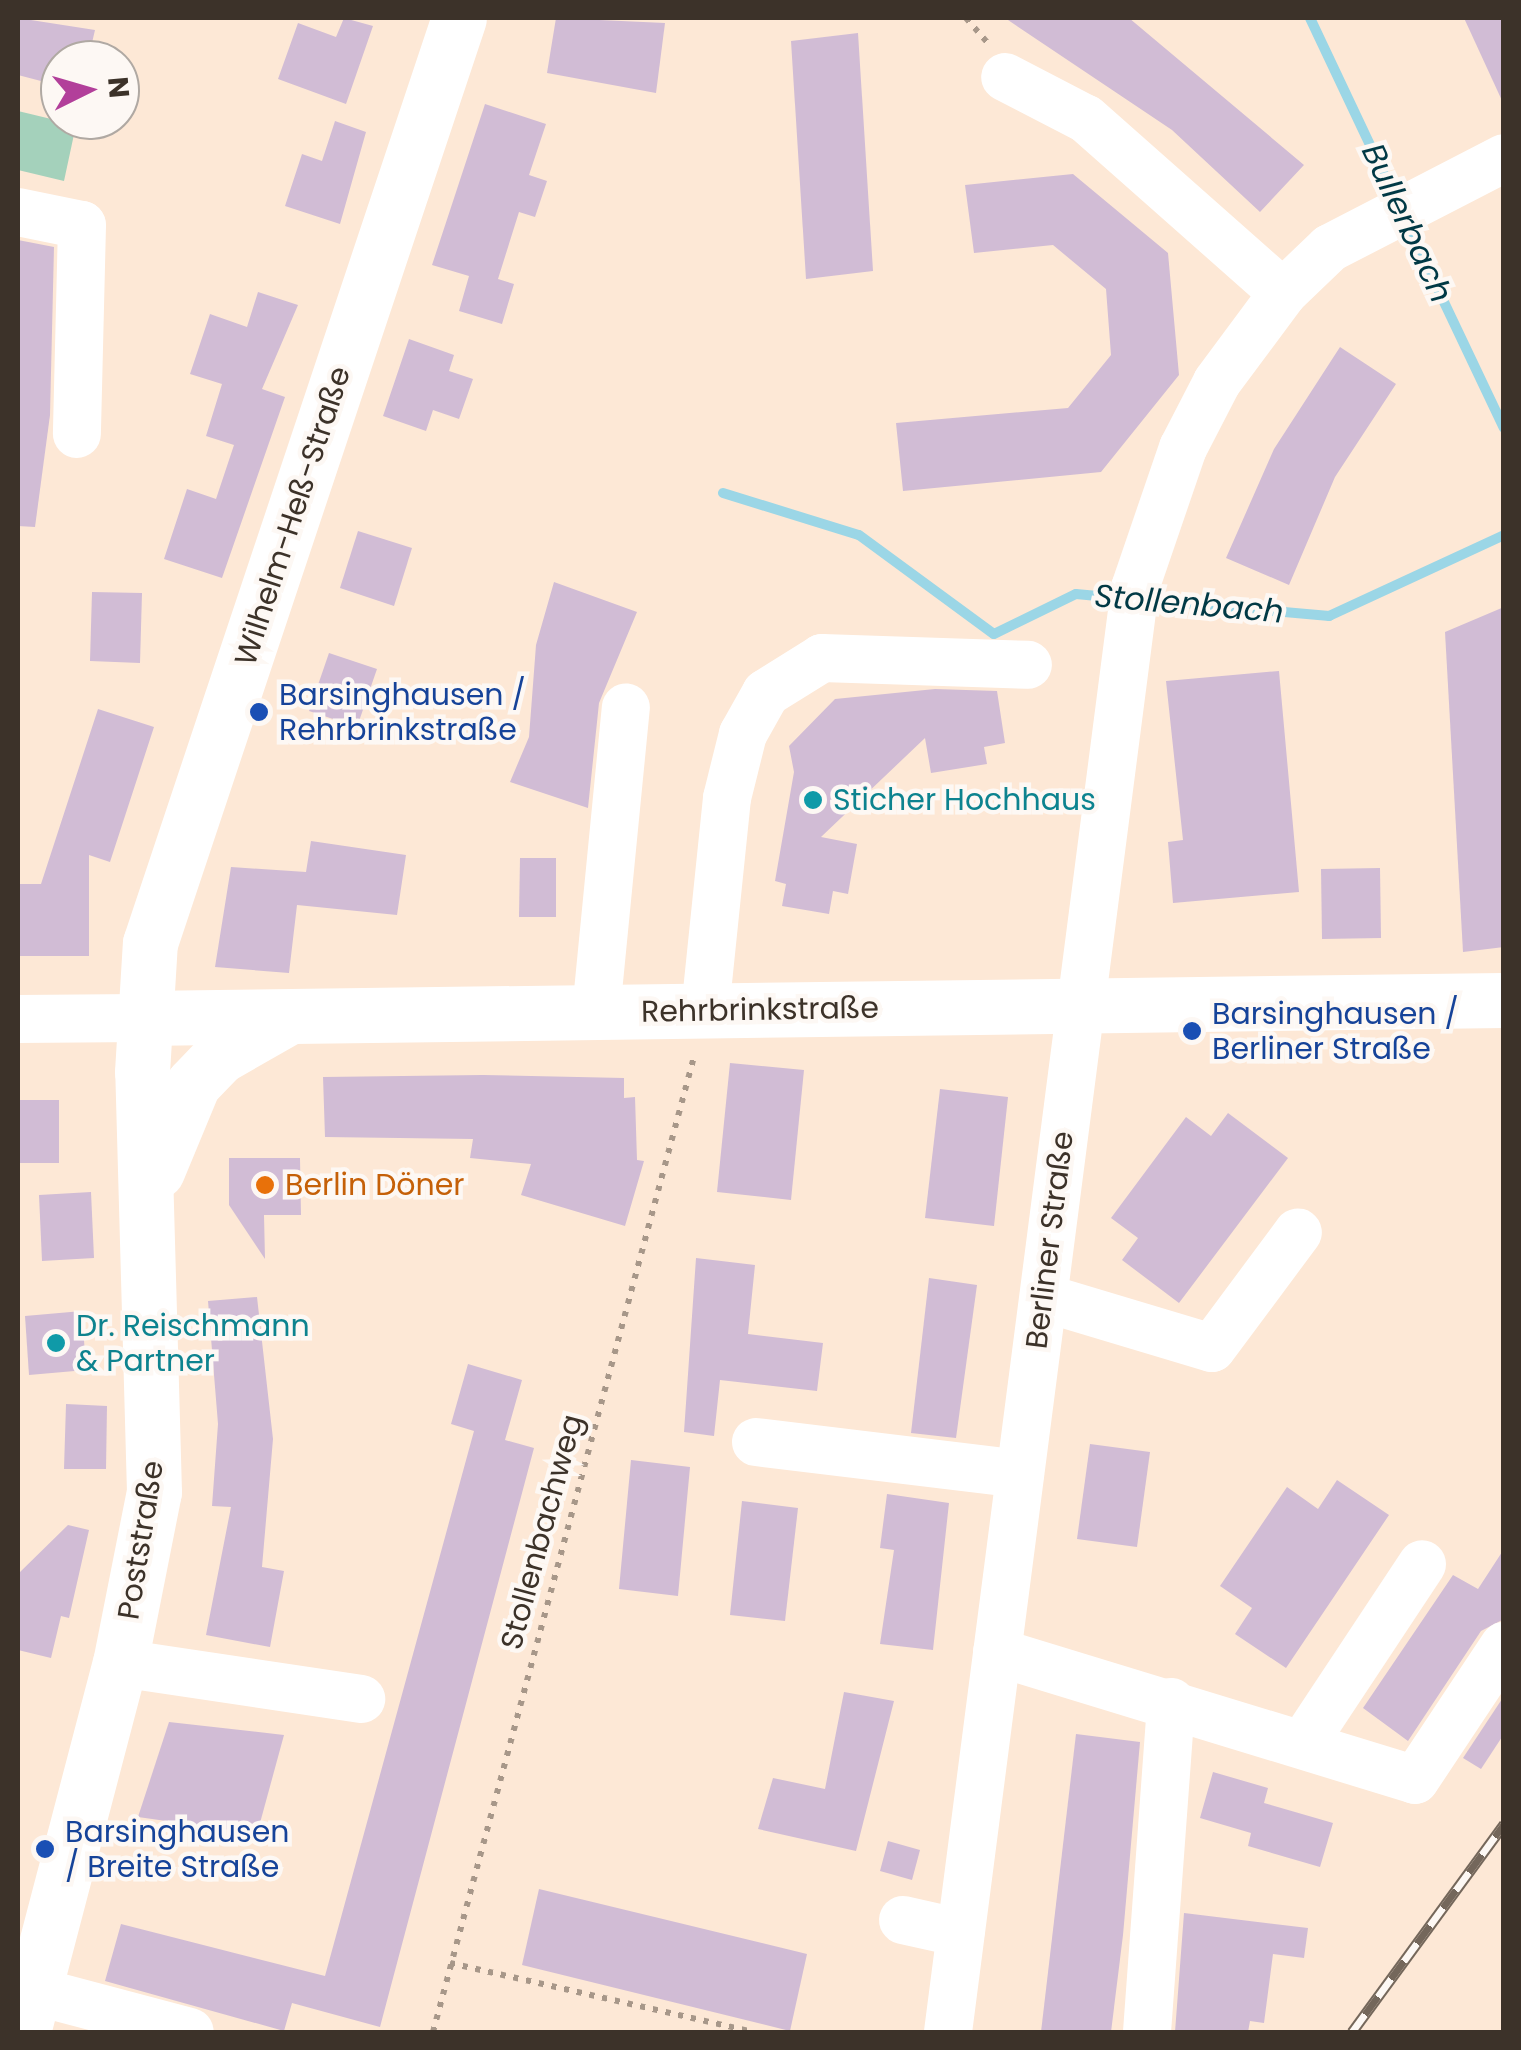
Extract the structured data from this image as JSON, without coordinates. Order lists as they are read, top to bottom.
{
  "streets": {
    "main road": ["Wilhelm-Heß-Straße", "Rehrbrinkstraße", "Poststraße"],
    "street": ["Berliner Straße"],
    "path": ["Stollenbachweg"]
  },
  "crossings": [
    ["Wilhelm-Heß-Straße", "Rehrbrinkstraße"],
    ["Wilhelm-Heß-Straße", "Poststraße"],
    ["Rehrbrinkstraße", "Berliner Straße"],
    ["Rehrbrinkstraße", "Stollenbachweg"],
    ["Rehrbrinkstraße", "Poststraße"]
  ],
  "water": ["Bullerbach", "Stollenbach"],
  "places": [
    "Barsinghausen / Rehrbrinkstraße",
    "Sticher Hochhaus",
    "Barsinghausen / Berliner Straße",
    "Berlin Döner",
    "Dr. Reischmann & Partner",
    "Barsinghausen / Breite Straße"
  ],
  "north": "right"
}
